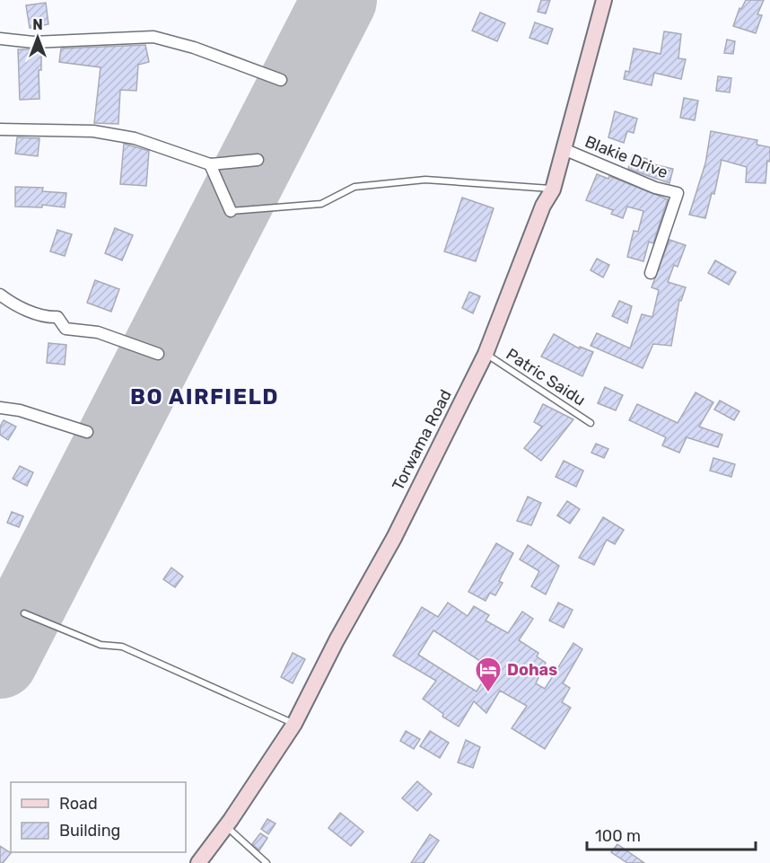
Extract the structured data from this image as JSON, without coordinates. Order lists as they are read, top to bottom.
{
  "streets": {
    "main road": ["Torwama Road"],
    "street": ["Blakie Drive"],
    "lane": ["Patric Saidu"]
  },
  "crossings": [
    ["Blakie Drive", "Torwama Road"],
    ["Patric Saidu", "Torwama Road"]
  ],
  "districts": ["BO AIRFIELD"],
  "places": {
    "hotel": ["Dohas"]
  },
  "legend": ["Road", "Building"],
  "scale_bar": "100 m",
  "north": "top"
}
